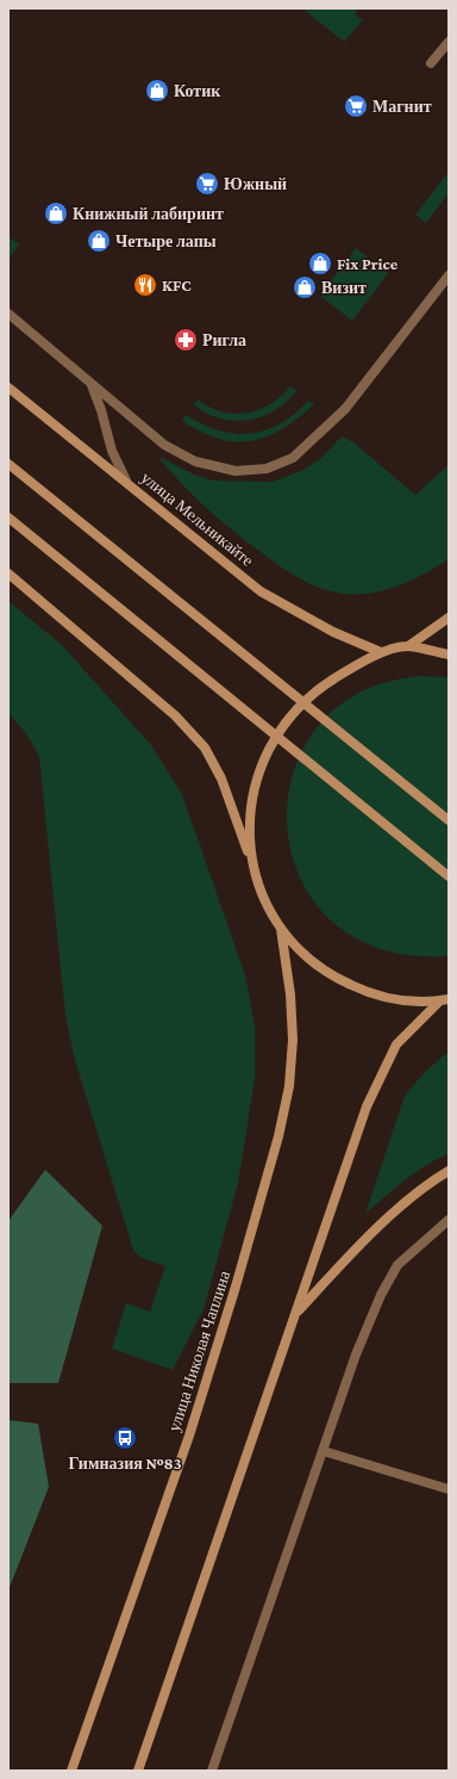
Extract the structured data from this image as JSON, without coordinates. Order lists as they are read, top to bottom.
{
  "streets": {
    "main road": ["улица Мельникайте", "улица Николая Чаплина"]
  },
  "places": {
    "shop": [
      "Котик",
      "Книжный лабиринт",
      "Четыре лапы",
      "Fix Price",
      "Визит"
    ],
    "supermarket": ["Магнит", "Южный"],
    "restaurant": ["KFC"],
    "pharmacy": ["Ригла"],
    "bus stop": ["Гимназия №83"]
  }
}
